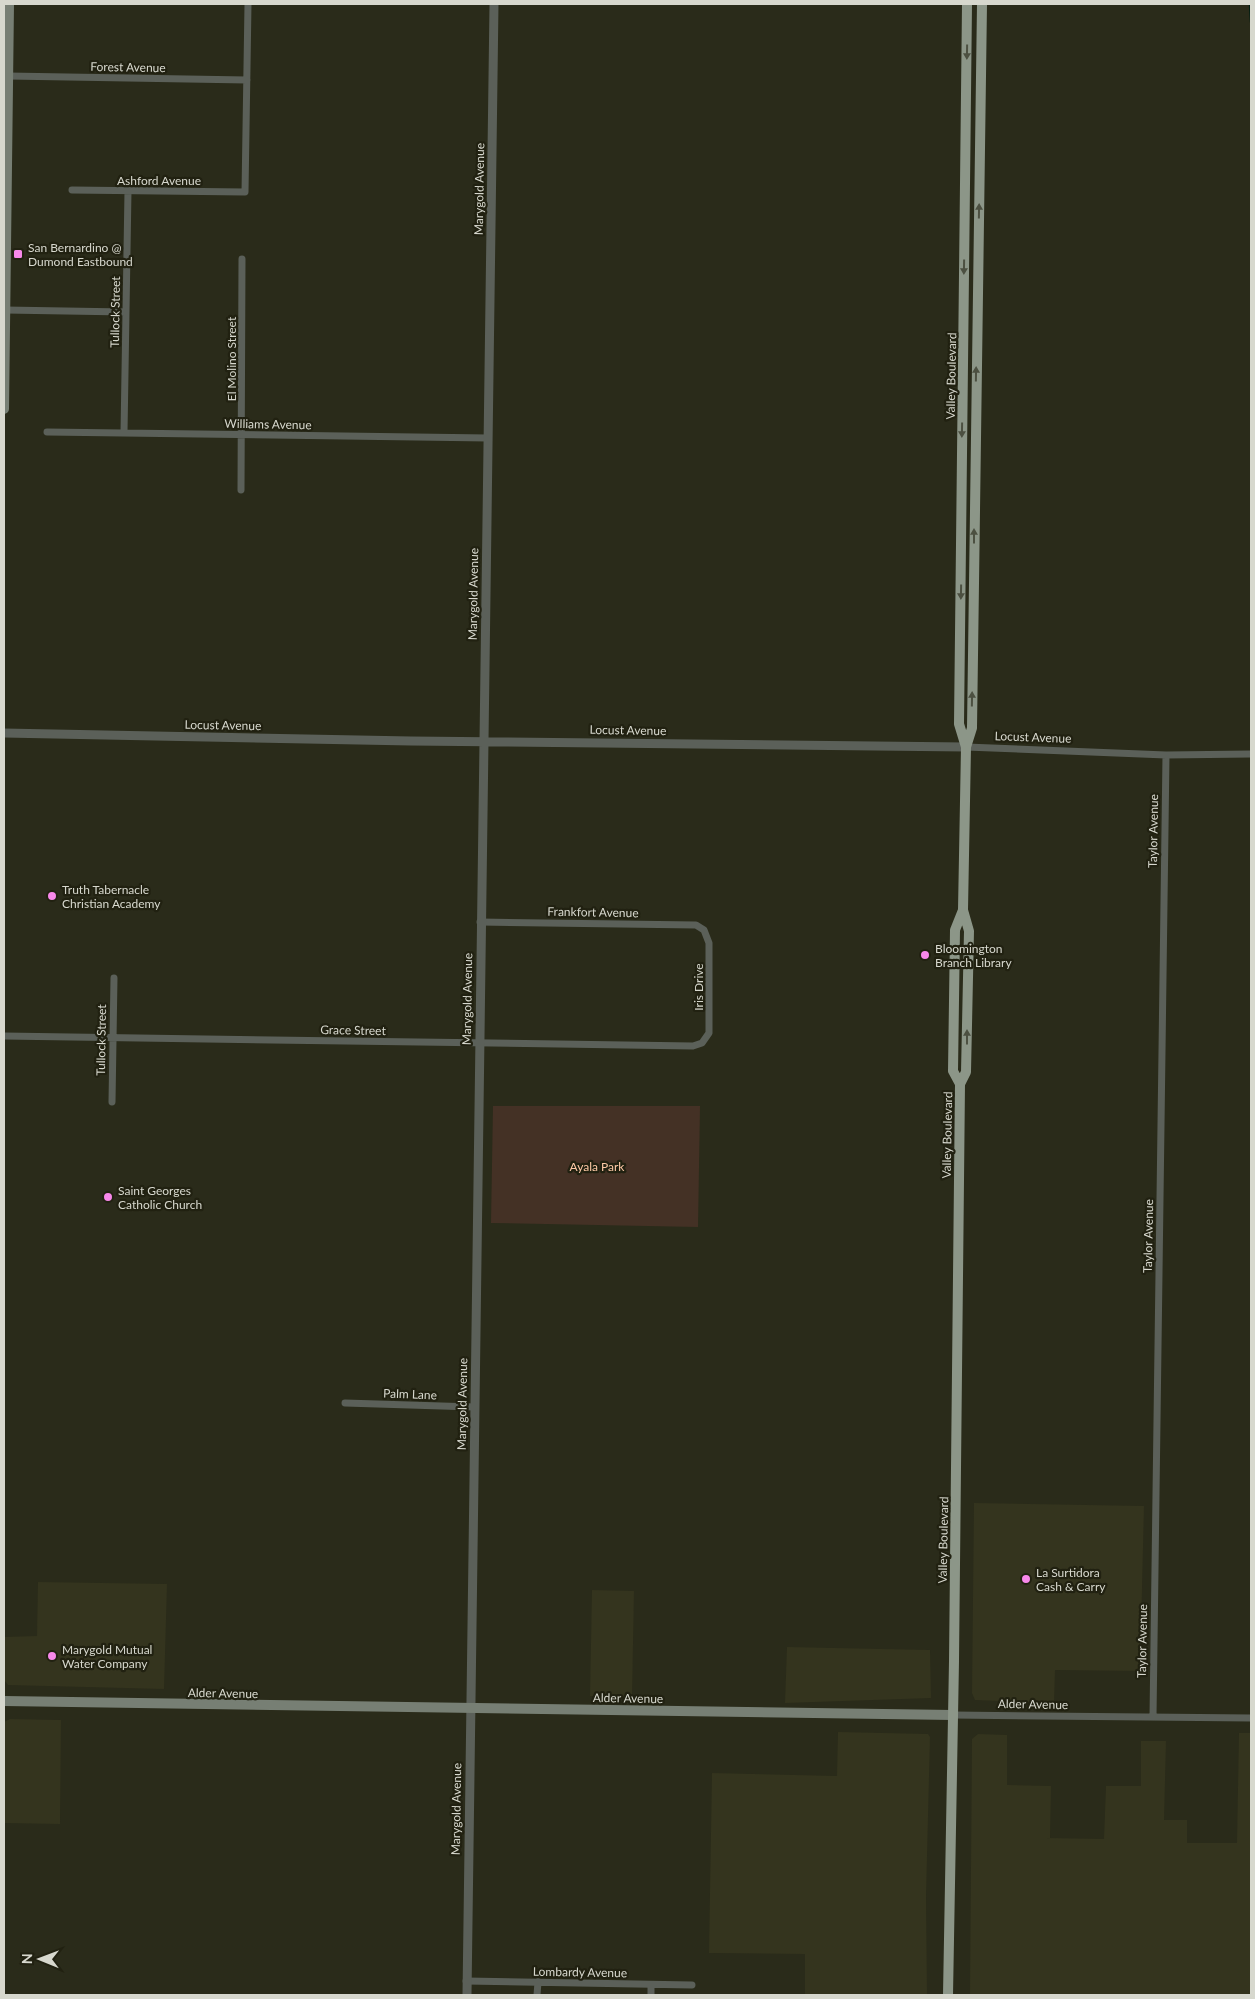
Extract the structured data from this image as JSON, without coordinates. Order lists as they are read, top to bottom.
{
  "streets": {
    "main road": ["Valley Boulevard", "Alder Avenue"],
    "street": [
      "Forest Avenue",
      "Ashford Avenue",
      "Marygold Avenue",
      "Tullock Street",
      "El Molino Street",
      "Williams Avenue",
      "Locust Avenue",
      "Taylor Avenue",
      "Frankfort Avenue",
      "Iris Drive",
      "Grace Street",
      "Palm Lane",
      "Lombardy Avenue"
    ]
  },
  "crossings": [
    ["Forest Avenue", "Ashford Avenue"],
    ["Ashford Avenue", "Tullock Street"],
    ["Marygold Avenue", "Williams Avenue"],
    ["Marygold Avenue", "Locust Avenue"],
    ["Marygold Avenue", "Frankfort Avenue"],
    ["Marygold Avenue", "Grace Street"],
    ["Marygold Avenue", "Palm Lane"],
    ["Marygold Avenue", "Alder Avenue"],
    ["Marygold Avenue", "Lombardy Avenue"],
    ["Tullock Street", "Williams Avenue"],
    ["Tullock Street", "Grace Street"],
    ["El Molino Street", "Williams Avenue"],
    ["Valley Boulevard", "Locust Avenue"],
    ["Valley Boulevard", "Alder Avenue"],
    ["Locust Avenue", "Taylor Avenue"],
    ["Taylor Avenue", "Alder Avenue"],
    ["Frankfort Avenue", "Iris Drive"],
    ["Iris Drive", "Grace Street"]
  ],
  "parks": ["Ayala Park"],
  "places": {
    "transit": ["San Bernardino @ Dumond Eastbound"],
    "other": [
      "Truth Tabernacle Christian Academy",
      "Bloomington Branch Library",
      "Saint Georges Catholic Church",
      "La Surtidora Cash & Carry",
      "Marygold Mutual Water Company"
    ]
  },
  "north": "left"
}
